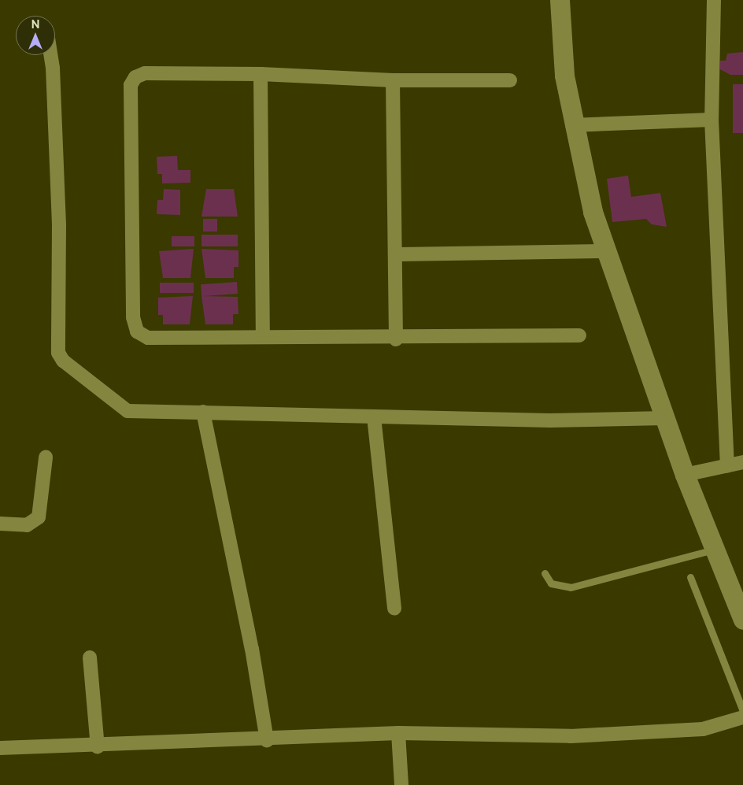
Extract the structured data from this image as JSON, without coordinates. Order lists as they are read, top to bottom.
{
  "north": "top"
}
